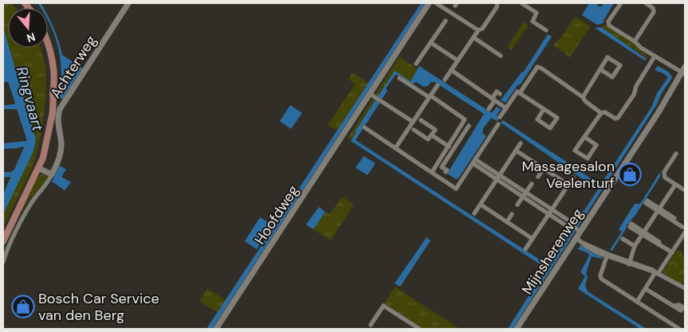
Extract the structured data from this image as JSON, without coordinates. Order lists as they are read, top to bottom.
{
  "streets": {
    "street": ["Achterweg", "Hoofdweg", "Mijnsherenweg"]
  },
  "water": ["Ringvaart"],
  "places": {
    "shop": ["Massagesalon Veelenturf", "Bosch Car Service van den Berg"]
  },
  "north": "bottom"
}
